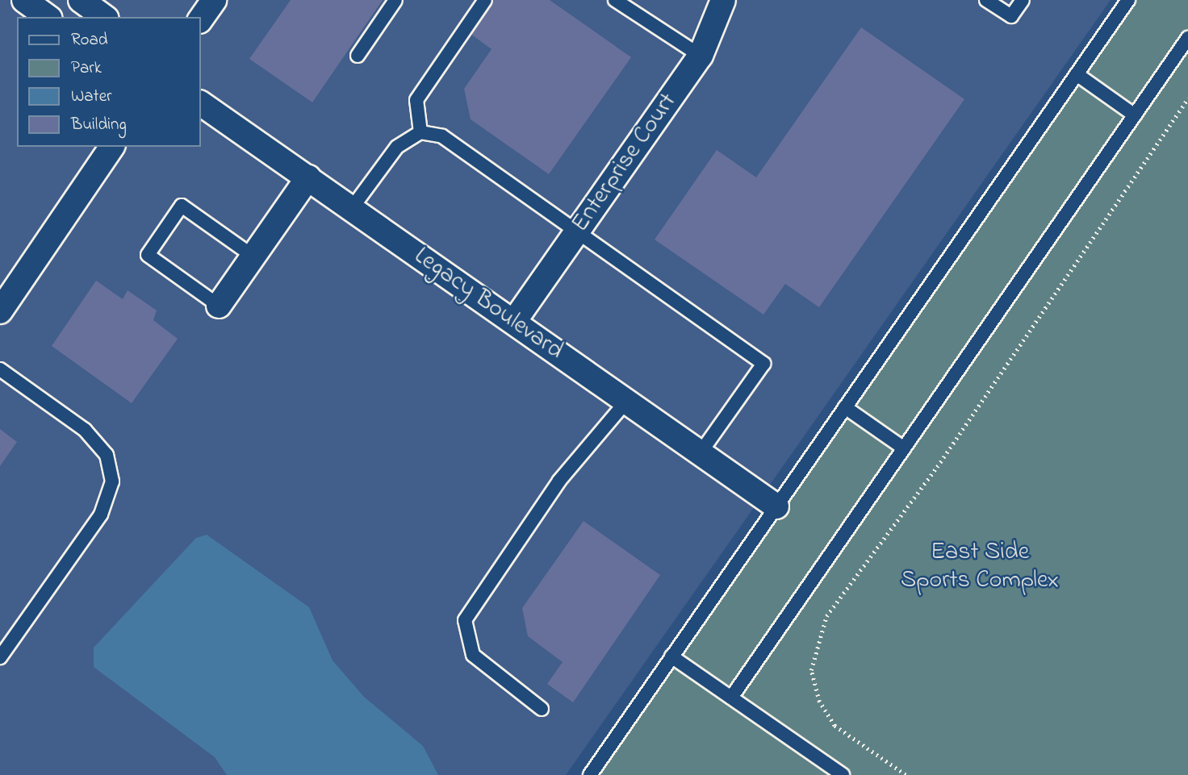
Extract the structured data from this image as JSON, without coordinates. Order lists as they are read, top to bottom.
{
  "streets": {
    "street": ["Enterprise Court", "Legacy Boulevard"]
  },
  "crossings": [
    ["Enterprise Court", "Legacy Boulevard"]
  ],
  "parks": ["East Side Sports Complex"],
  "legend": [
    "Road",
    "Park",
    "Water",
    "Building"
  ]
}
